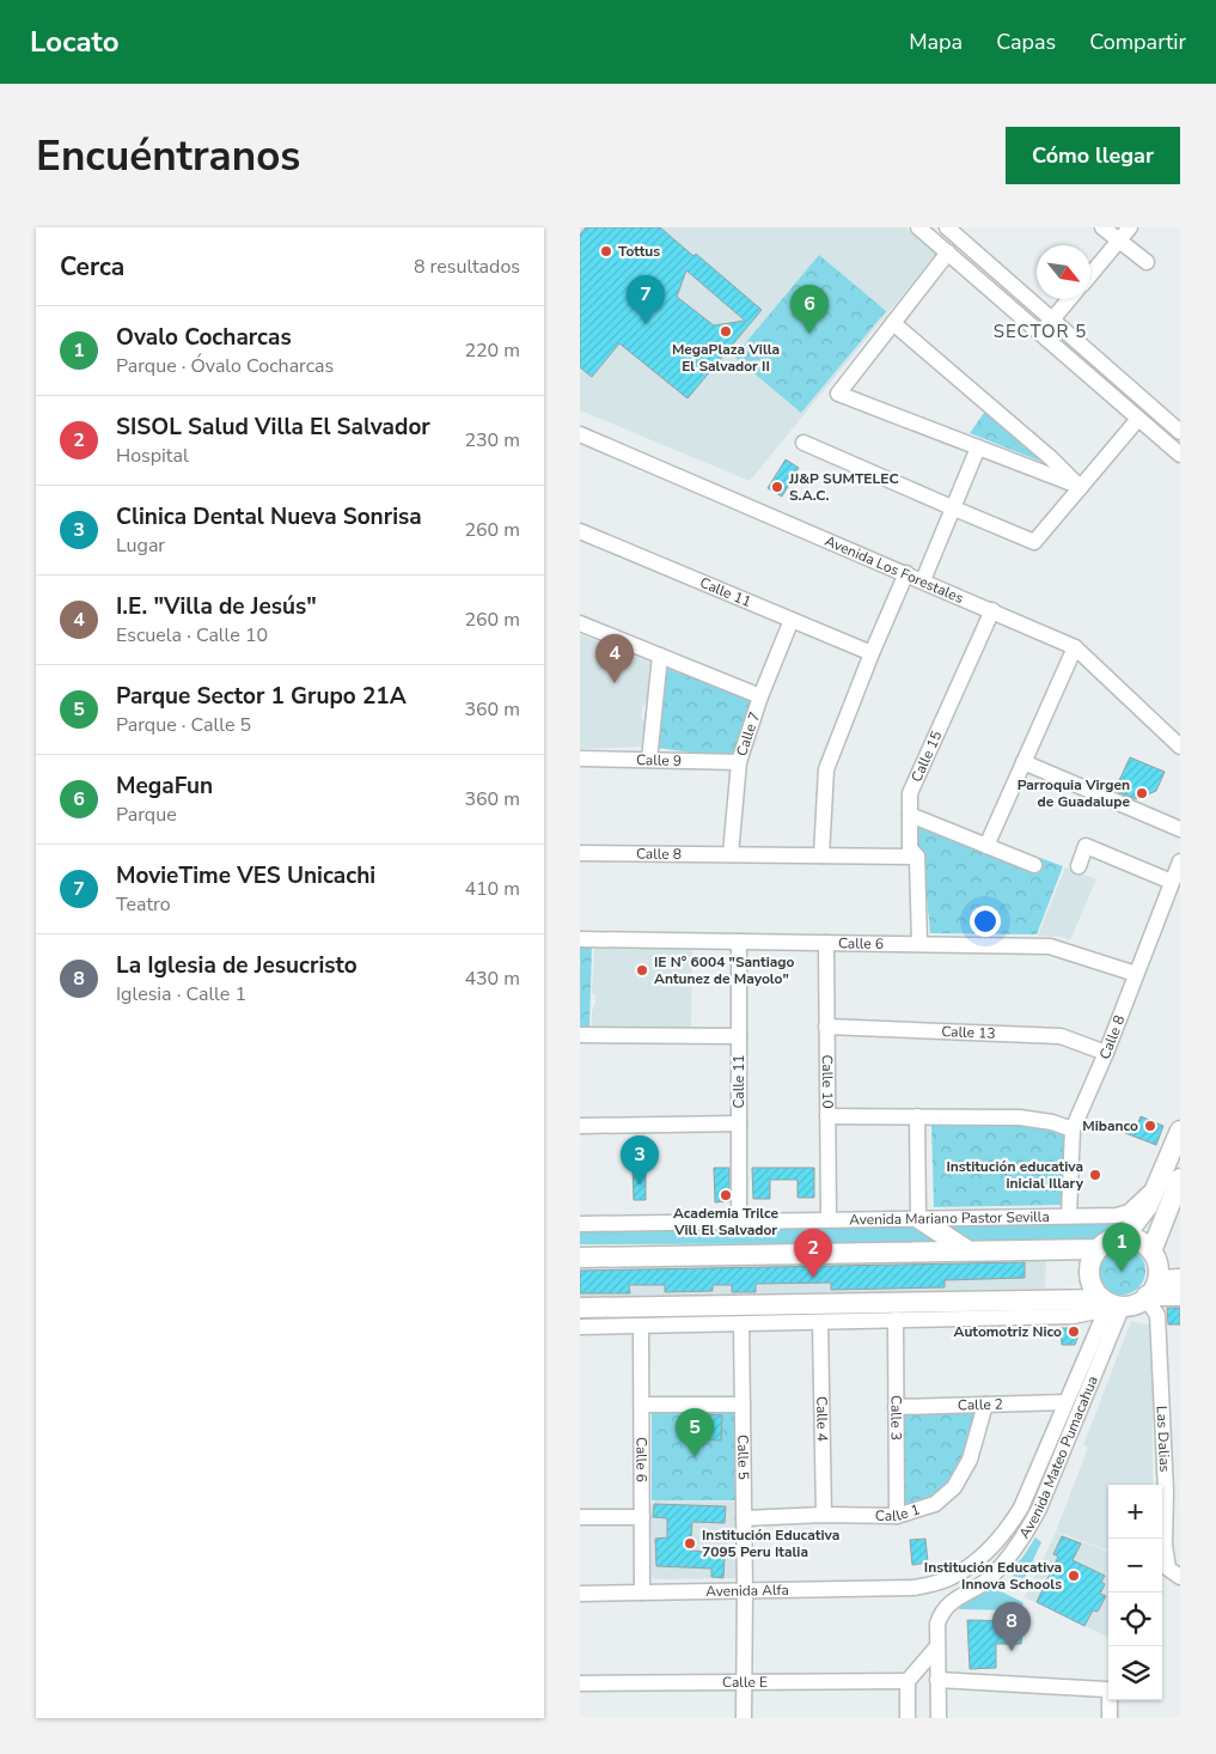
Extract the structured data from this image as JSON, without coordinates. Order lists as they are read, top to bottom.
{
  "streets": {
    "street": [
      "Avenida Los Forestales",
      "Calle 11",
      "Calle 7",
      "Calle 15",
      "Calle 9",
      "Calle 8",
      "Calle 6",
      "Calle 13",
      "Calle 10",
      "Avenida Mariano Pastor Sevilla",
      "Calle 2",
      "Calle 3",
      "Calle 4",
      "Las Dalias",
      "Avenida Mateo Pumacahua",
      "Calle 5",
      "Calle 1",
      "Avenida Alfa",
      "Calle E"
    ]
  },
  "crossings": [
    ["Avenida Los Forestales", "Calle 15"],
    ["Calle 11", "Calle 7"],
    ["Calle 11", "Calle 6"],
    ["Calle 11", "Avenida Mariano Pastor Sevilla"],
    ["Calle 7", "Calle 9"],
    ["Calle 7", "Calle 8"],
    ["Calle 15", "Calle 8"],
    ["Calle 15", "Calle 6"],
    ["Calle 8", "Calle 6"],
    ["Calle 8", "Calle 13"],
    ["Calle 8", "Avenida Mariano Pastor Sevilla"],
    ["Calle 6", "Calle 10"],
    ["Calle 6", "Avenida Alfa"],
    ["Calle 13", "Calle 10"],
    ["Calle 10", "Avenida Mariano Pastor Sevilla"],
    ["Calle 2", "Calle 3"],
    ["Calle 2", "Avenida Mateo Pumacahua"],
    ["Calle 2", "Calle 1"],
    ["Calle 3", "Calle 1"],
    ["Calle 4", "Calle 1"],
    ["Las Dalias", "Avenida Mateo Pumacahua"],
    ["Avenida Mateo Pumacahua", "Avenida Alfa"],
    ["Calle 5", "Calle 1"],
    ["Calle 5", "Avenida Alfa"]
  ],
  "districts": ["SECTOR 5"],
  "places": [
    "Tottus",
    "MegaPlaza Villa El Salvador II",
    "JJ&P SUMTELEC S.A.C.",
    "Parroquia Virgen de Guadalupe",
    "IE N° 6004 \"Santiago Antunez de Mayolo\"",
    "Mibanco",
    "Institución educativa inicial Illary",
    "Academia Trilce Vill El Salvador",
    "Automotriz Nico",
    "Institución Educativa 7095 Peru Italia",
    "Institución Educativa Innova Schools"
  ],
  "north": "bottom right",
  "page": {
    "header": "Locato",
    "nav": ["Mapa", "Capas", "Compartir"],
    "buttons": "Cómo llegar",
    "title": "Encuéntranos",
    "heading": ["Cerca", "8 resultados"],
    "pins": [
      "7",
      "6",
      "4",
      "3",
      "1",
      "2",
      "5",
      "8"
    ],
    "list": [
      {
        "mark": "1",
        "name": "Ovalo Cocharcas",
        "note": "Parque · Óvalo Cocharcas",
        "value": "220 m"
      },
      {
        "mark": "2",
        "name": "SISOL Salud Villa El Salvador",
        "note": "Hospital",
        "value": "230 m"
      },
      {
        "mark": "3",
        "name": "Clinica Dental Nueva Sonrisa",
        "note": "Lugar",
        "value": "260 m"
      },
      {
        "mark": "4",
        "name": "I.E. \"Villa de Jesús\"",
        "note": "Escuela · Calle 10",
        "value": "260 m"
      },
      {
        "mark": "5",
        "name": "Parque Sector 1 Grupo 21A",
        "note": "Parque · Calle 5",
        "value": "360 m"
      },
      {
        "mark": "6",
        "name": "MegaFun",
        "note": "Parque",
        "value": "360 m"
      },
      {
        "mark": "7",
        "name": "MovieTime VES Unicachi",
        "note": "Teatro",
        "value": "410 m"
      },
      {
        "mark": "8",
        "name": "La Iglesia de Jesucristo",
        "note": "Iglesia · Calle 1",
        "value": "430 m"
      }
    ],
    "map_buttons": ["+", "−"]
  }
}
